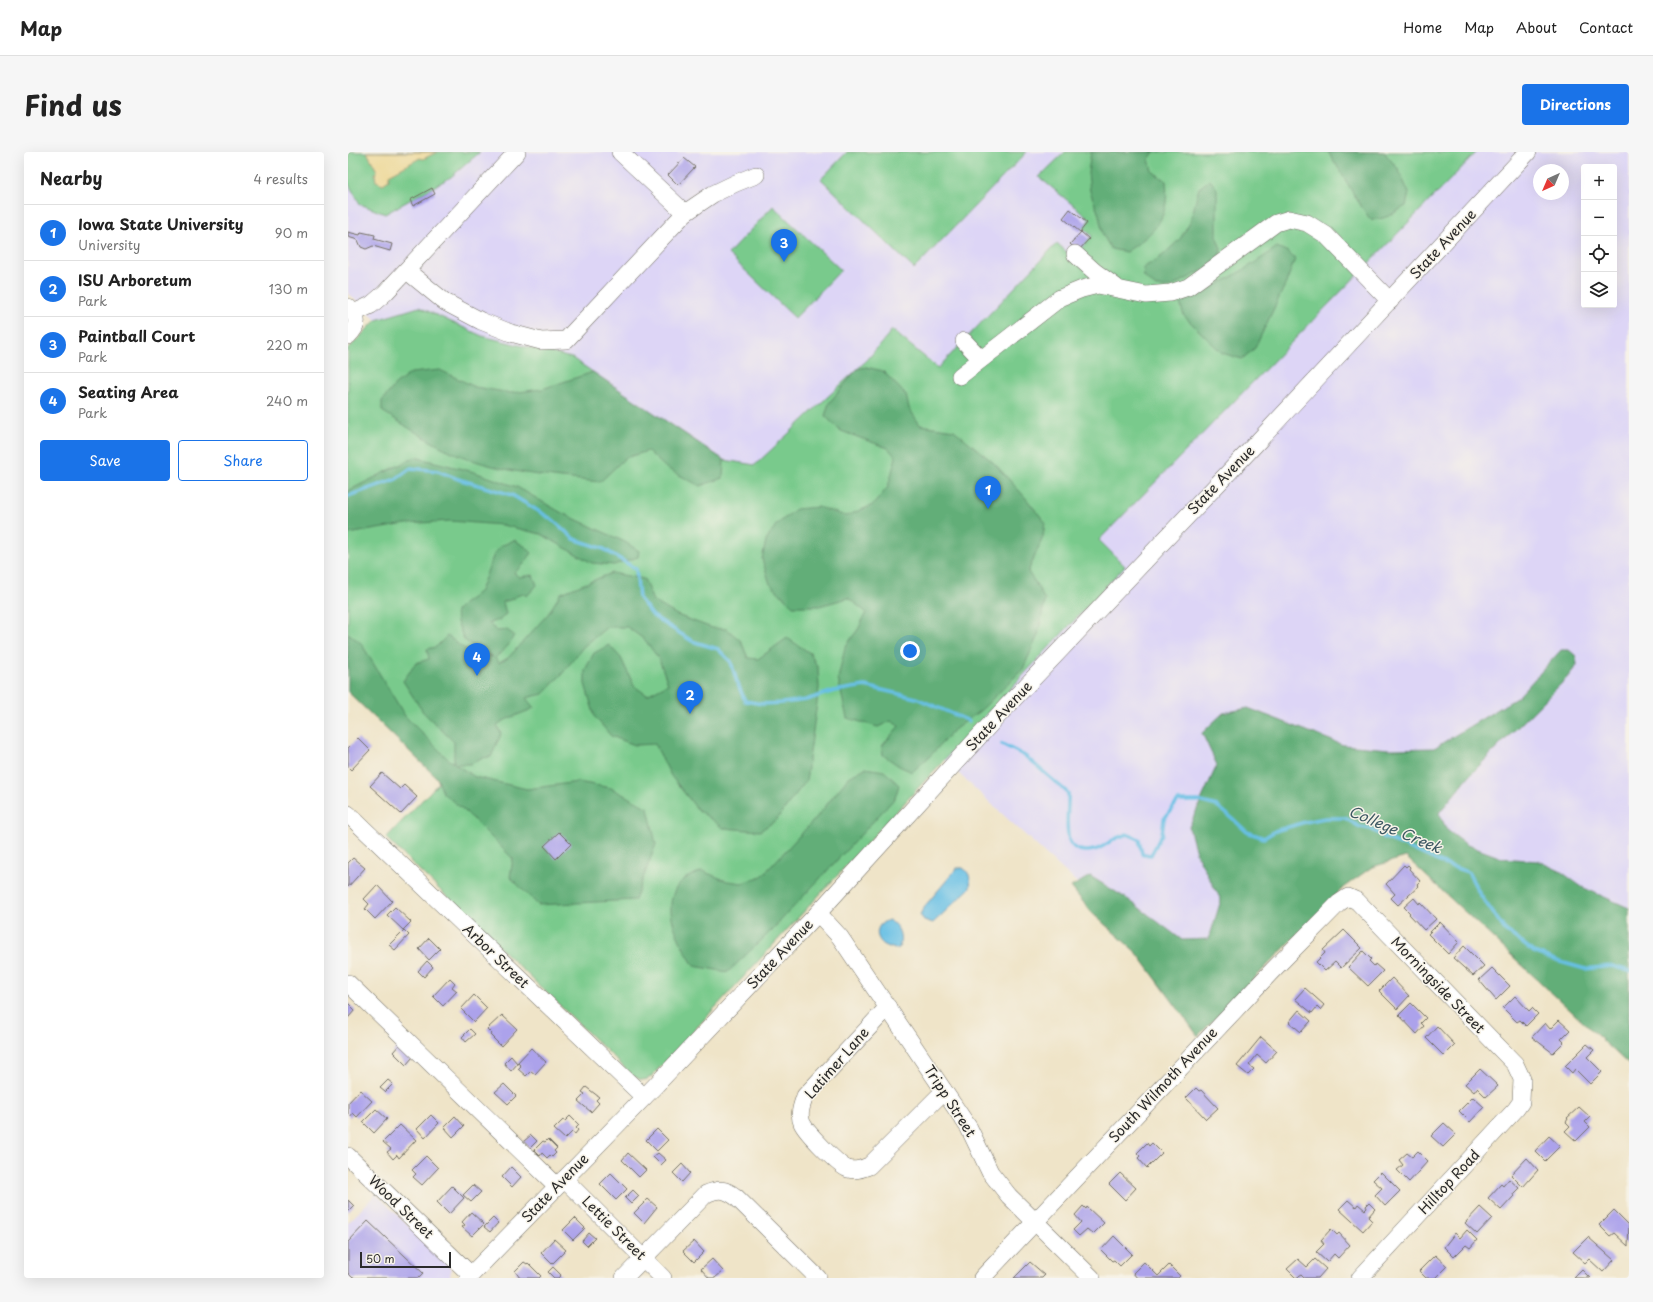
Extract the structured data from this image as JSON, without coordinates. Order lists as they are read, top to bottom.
{
  "streets": {
    "street": [
      "State Avenue",
      "Arbor Street",
      "Morningside Street",
      "Latimer Lane",
      "South Wilmoth Avenue",
      "Tripp Street",
      "Hilltop Road",
      "Wood Street",
      "Lettie Street"
    ]
  },
  "crossings": [
    ["State Avenue", "Arbor Street"],
    ["State Avenue", "Tripp Street"],
    ["State Avenue", "Wood Street"],
    ["State Avenue", "Lettie Street"],
    ["Morningside Street", "South Wilmoth Avenue"],
    ["Morningside Street", "Hilltop Road"],
    ["Latimer Lane", "Tripp Street"],
    ["South Wilmoth Avenue", "Tripp Street"]
  ],
  "water": ["College Creek"],
  "scale_bar": "50 m",
  "north": "bottom left",
  "page": {
    "header": "Map",
    "nav": [
      "Home",
      "Map",
      "About",
      "Contact"
    ],
    "title": "Find us",
    "buttons": [
      "Directions",
      ["Save", "Share"]
    ],
    "heading": ["Nearby", "4 results"],
    "map_buttons": ["+", "−"],
    "list": [
      {
        "mark": "1",
        "name": "Iowa State University",
        "note": "University",
        "value": "90 m"
      },
      {
        "mark": "2",
        "name": "ISU Arboretum",
        "note": "Park",
        "value": "130 m"
      },
      {
        "mark": "3",
        "name": "Paintball Court",
        "note": "Park",
        "value": "220 m"
      },
      {
        "mark": "4",
        "name": "Seating Area",
        "note": "Park",
        "value": "240 m"
      }
    ],
    "pins": [
      "3",
      "1",
      "4",
      "2"
    ],
    "scale": "50 m"
  }
}
